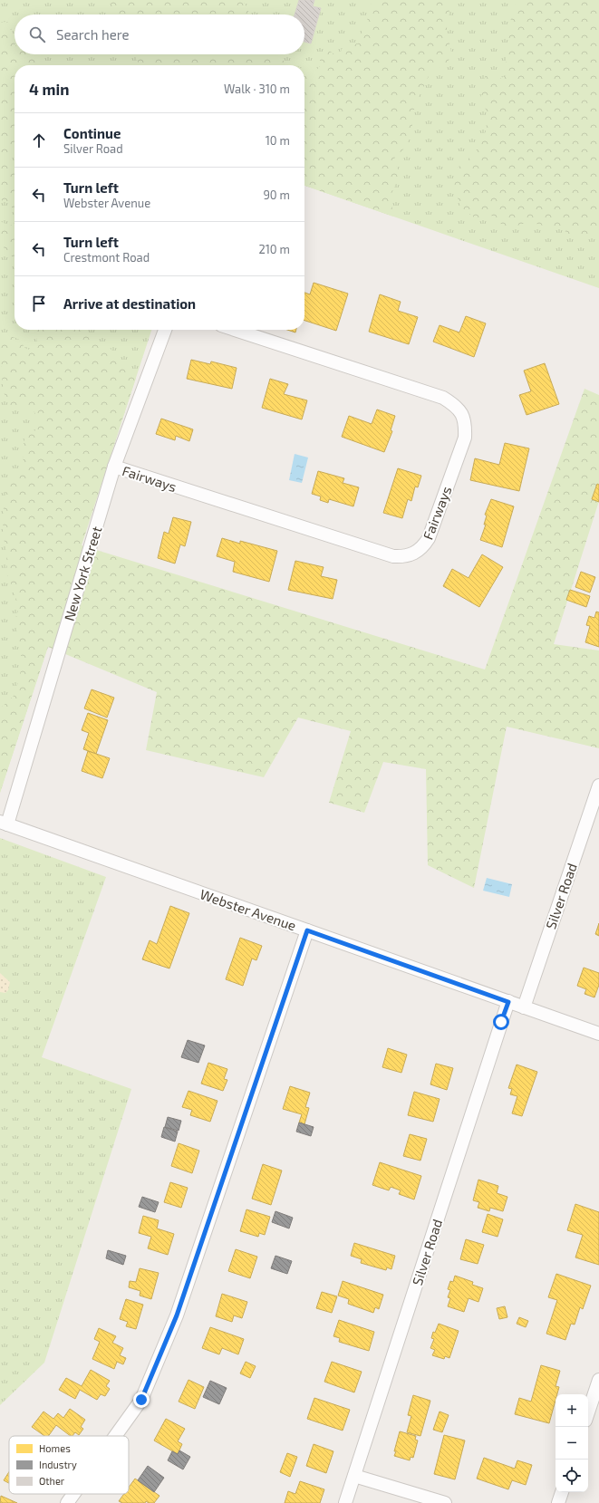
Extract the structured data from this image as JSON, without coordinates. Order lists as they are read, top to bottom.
{
  "streets": {
    "street": [
      "Fairways",
      "New York Street",
      "Silver Road",
      "Webster Avenue"
    ]
  },
  "crossings": [
    ["Fairways", "New York Street"],
    ["New York Street", "Webster Avenue"],
    ["Silver Road", "Webster Avenue"]
  ],
  "legend": ["Homes", "Industry", "Other"],
  "page": {
    "search": "Search here",
    "heading": ["4 min", "Walk · 310 m"],
    "list": [
      ["Continue", "Silver Road", "10 m"],
      ["Turn left", "Webster Avenue", "90 m"],
      ["Turn left", "Crestmont Road", "210 m"],
      "Arrive at destination"
    ],
    "map_buttons": ["+", "−"]
  }
}
